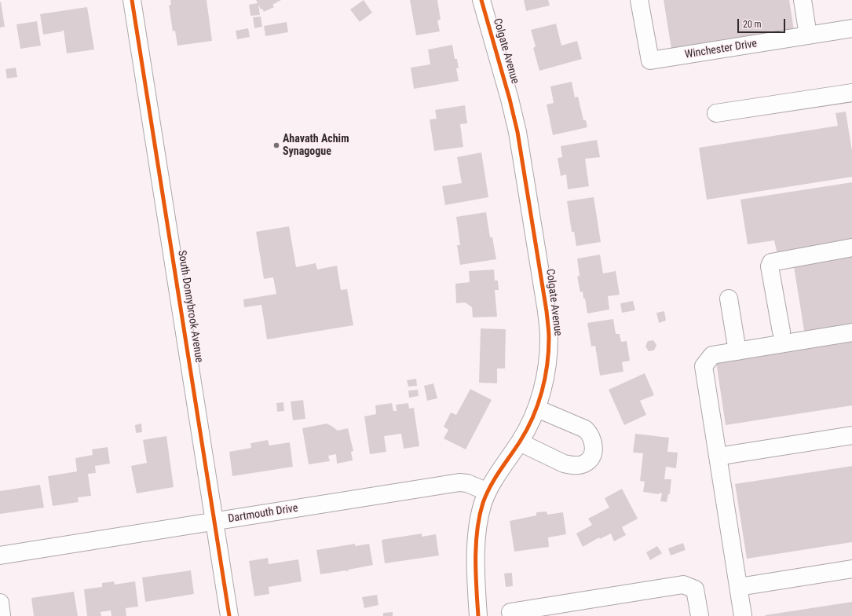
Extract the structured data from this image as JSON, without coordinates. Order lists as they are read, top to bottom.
{
  "streets": {
    "street": [
      "Winchester Drive",
      "Colgate Avenue",
      "South Donnybrook Avenue",
      "Dartmouth Drive"
    ]
  },
  "crossings": [
    ["Colgate Avenue", "Dartmouth Drive"],
    ["South Donnybrook Avenue", "Dartmouth Drive"]
  ],
  "places": ["Ahavath Achim Synagogue"],
  "scale_bar": "20 m"
}
